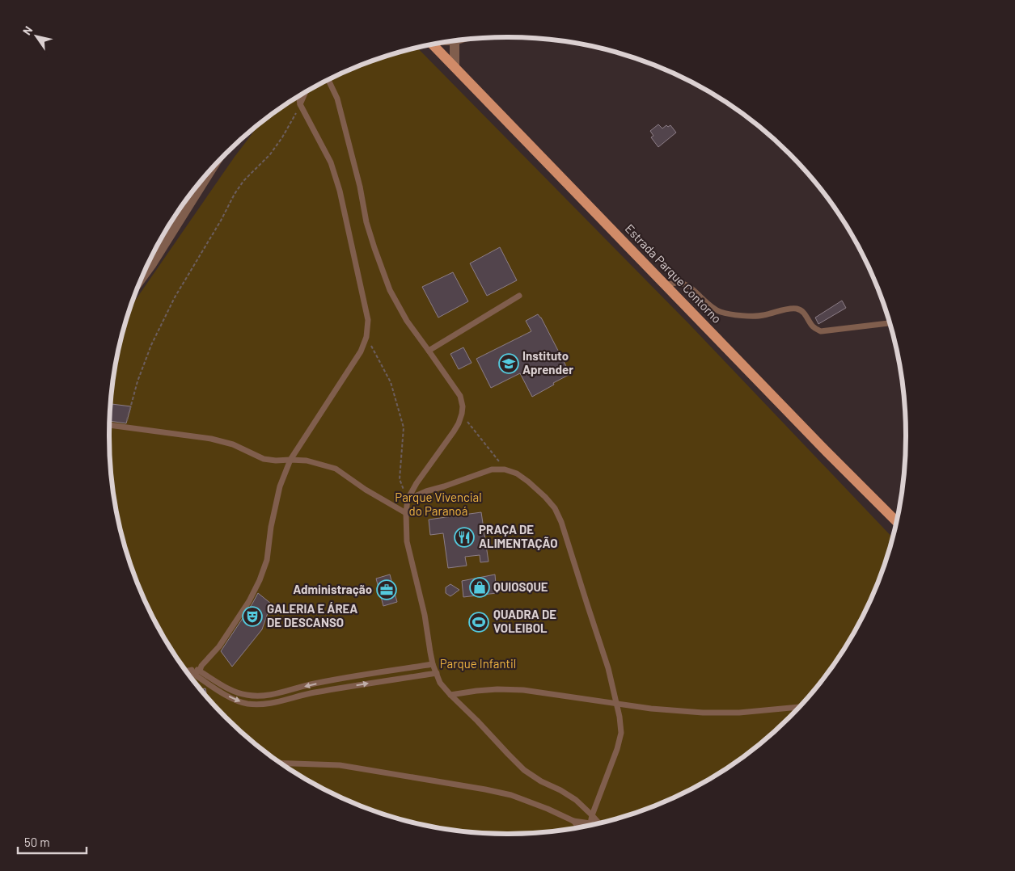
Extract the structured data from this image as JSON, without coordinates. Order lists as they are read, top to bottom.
{
  "streets": {
    "main road": ["Estrada Parque Contorno"]
  },
  "parks": ["Parque Vivencial do Paranoá", "Parque Infantil"],
  "places": {
    "school or university": ["Instituto Aprender"],
    "restaurant": ["PRAÇA DE ALIMENTAÇÃO"],
    "shop": ["QUIOSQUE"],
    "office": ["Administração"],
    "theatre": ["GALERIA E ÁREA DE DESCANSO"],
    "sports": ["QUADRA DE VOLEIBOL"]
  },
  "scale_bar": "50 m",
  "north": "top left"
}
